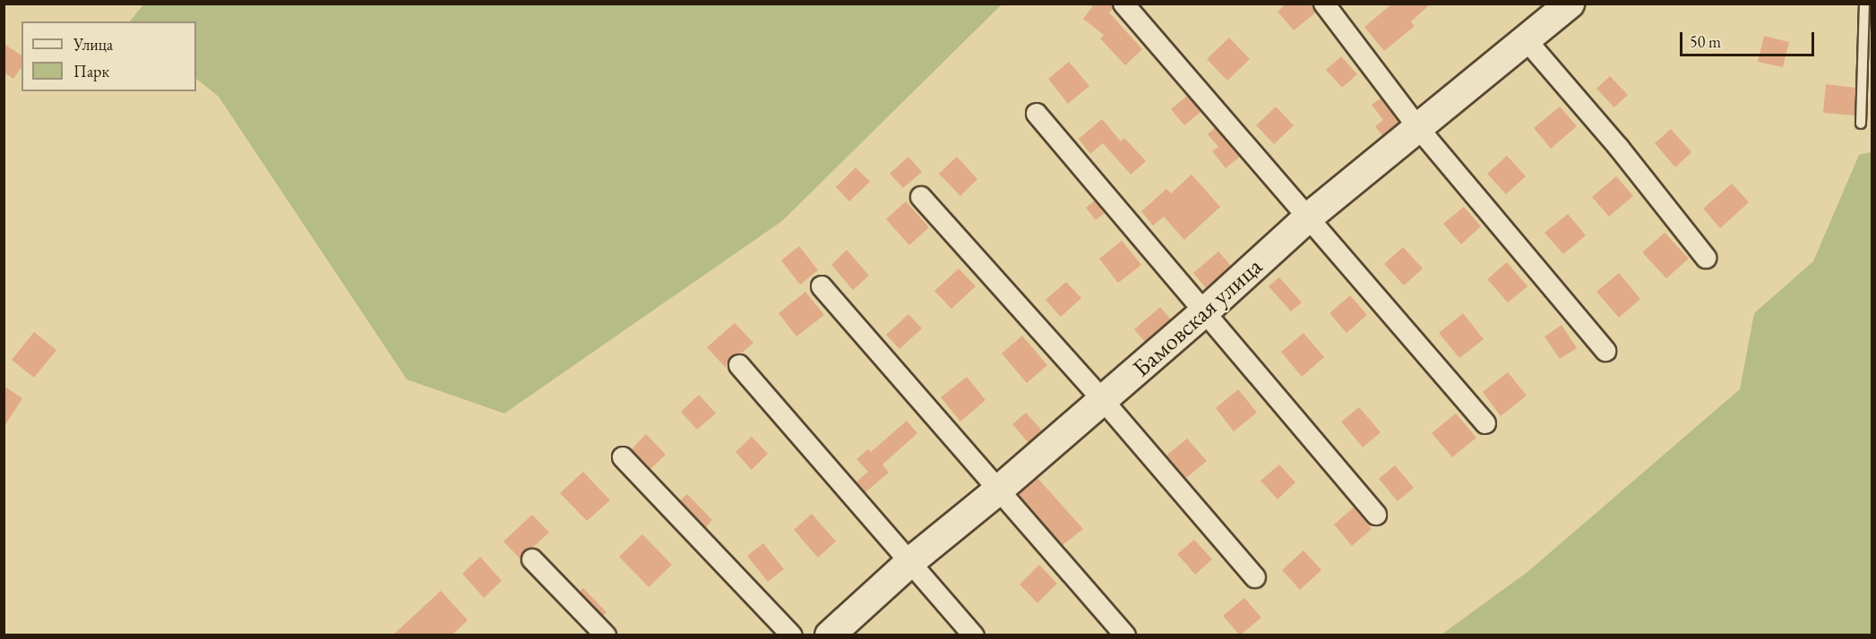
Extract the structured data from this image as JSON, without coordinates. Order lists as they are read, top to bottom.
{
  "streets": {
    "street": ["Бамовская улица"]
  },
  "legend": ["Улица", "Парк"],
  "scale_bar": "50 m"
}
